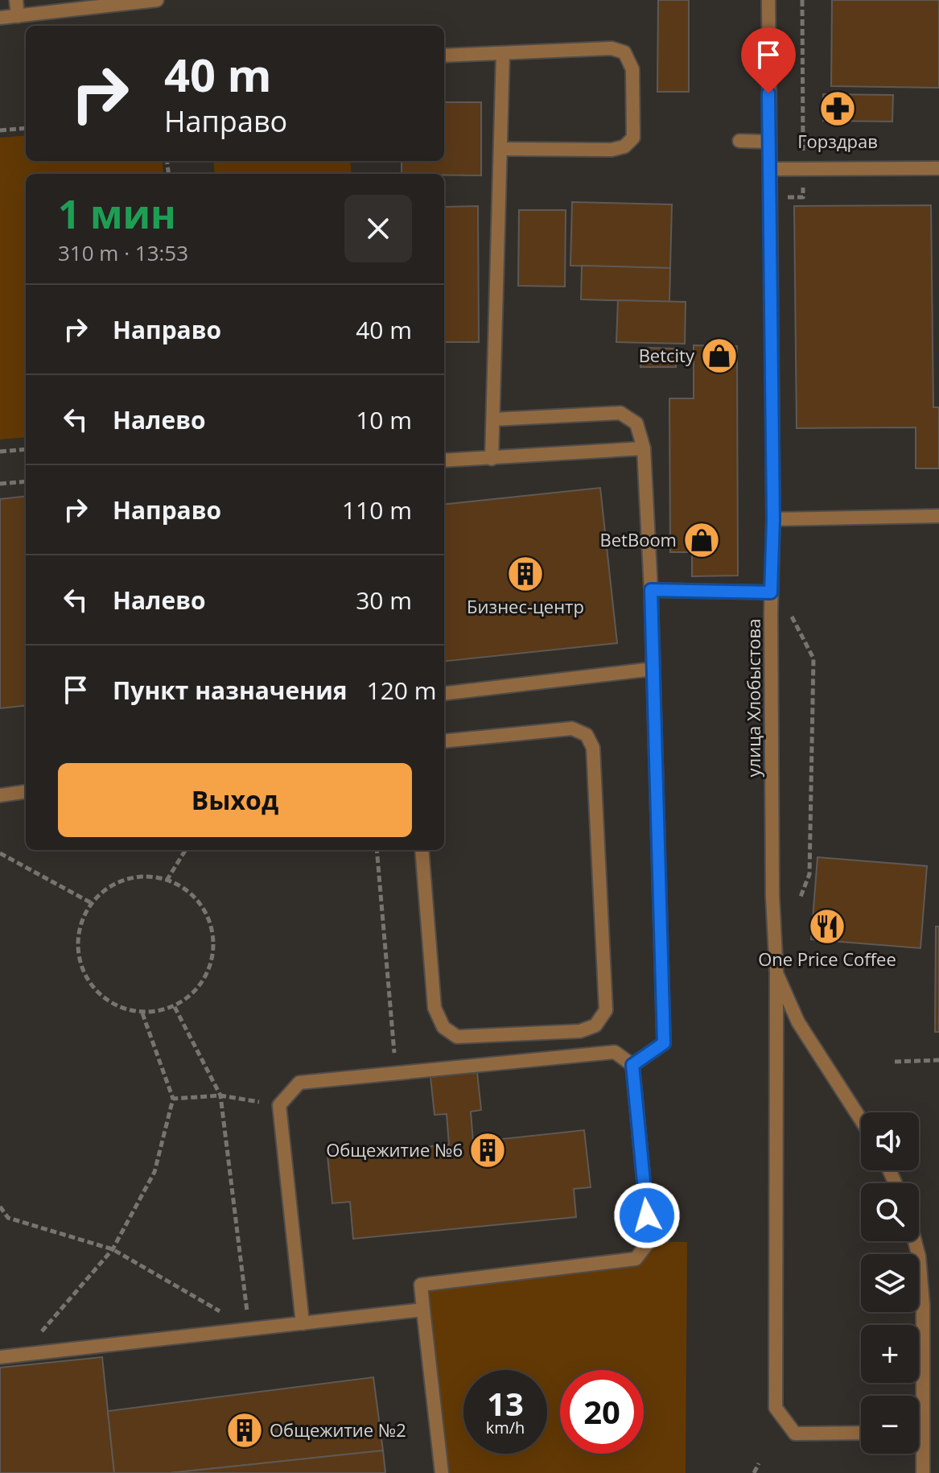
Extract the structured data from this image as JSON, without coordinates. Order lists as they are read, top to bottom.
{
  "streets": {
    "street": ["улица Хлобыстова"]
  },
  "places": {
    "pharmacy": ["Горздрав"],
    "shop": ["Betcity", "BetBoom"],
    "building": ["Бизнес-центр", "Общежитие №6", "Общежитие №2"],
    "restaurant": ["One Price Coffee"]
  },
  "page": {
    "turn": ["40 m", "Направо"],
    "heading": ["1 мин", "310 m · 13:53"],
    "list": [
      {
        "name": "Направо",
        "value": "40 m"
      },
      {
        "name": "Налево",
        "value": "10 m"
      },
      {
        "name": "Направо",
        "value": "110 m"
      },
      {
        "name": "Налево",
        "value": "30 m"
      },
      {
        "name": "Пункт назначения",
        "value": "120 m"
      }
    ],
    "buttons": "Выход",
    "map_buttons": ["+", "−"],
    "speed": "13 km/h",
    "limit": "20"
  }
}
